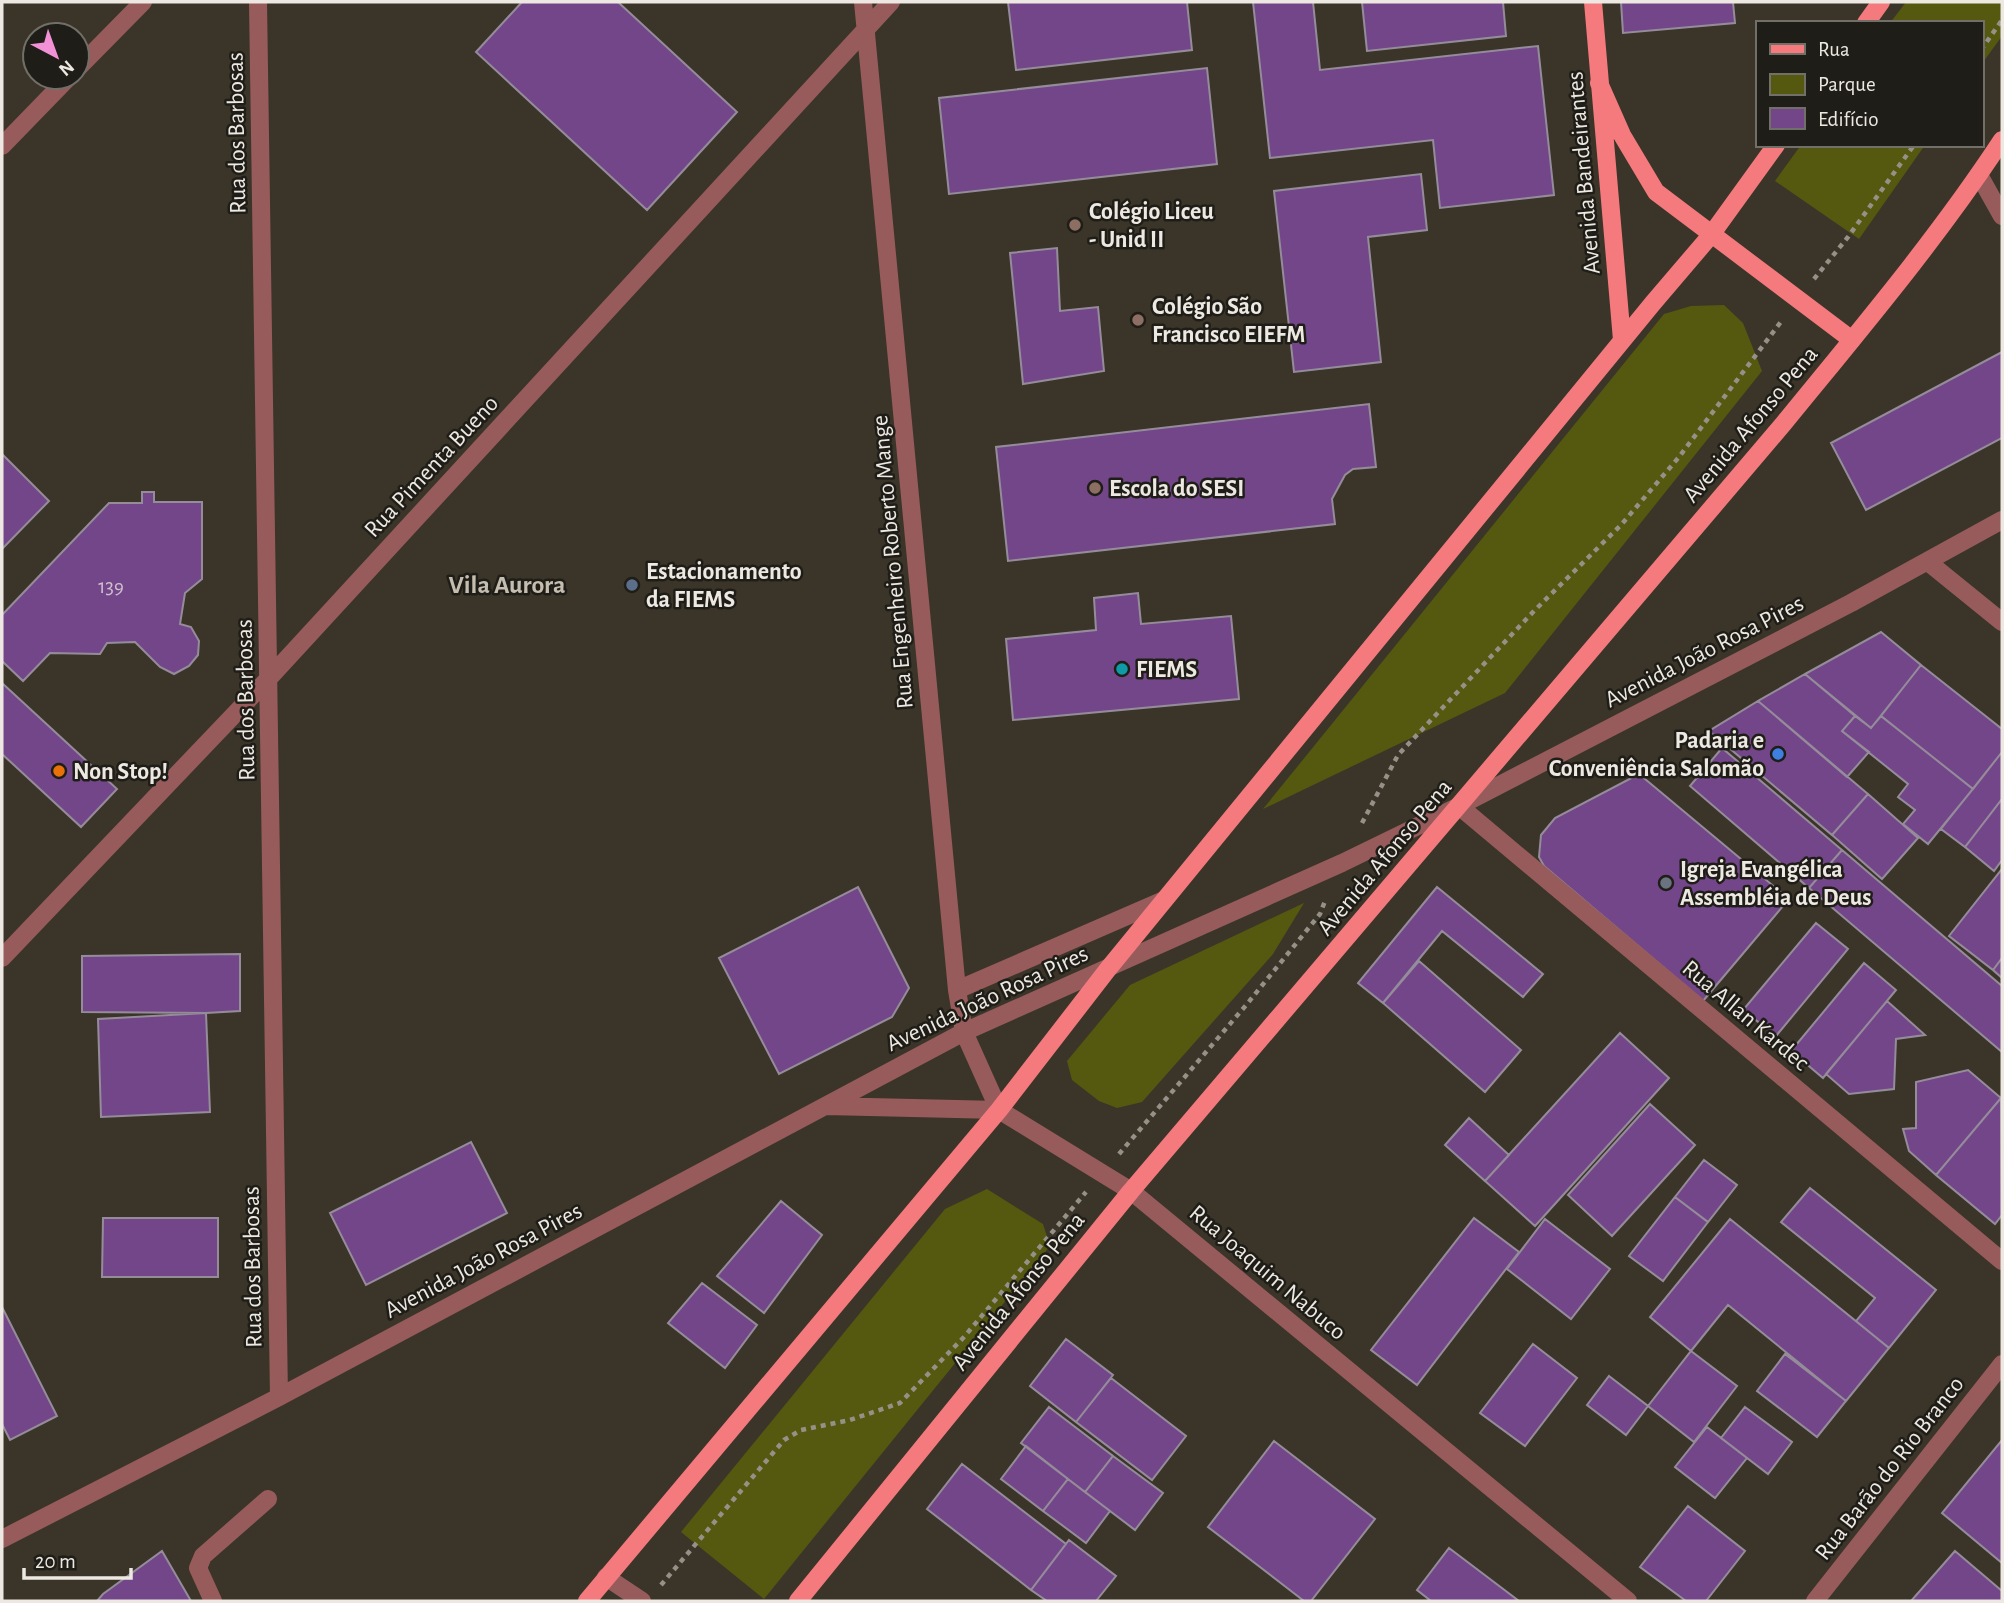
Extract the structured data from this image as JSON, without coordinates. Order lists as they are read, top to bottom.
{
  "streets": {
    "main road": ["Avenida Bandeirantes", "Avenida Afonso Pena"],
    "street": [
      "Rua dos Barbosas",
      "Rua Pimenta Bueno",
      "Rua Engenheiro Roberto Mange",
      "Avenida João Rosa Pires",
      "Rua Allan Kardec",
      "Rua Joaquim Nabuco",
      "Rua Barão do Rio Branco"
    ]
  },
  "crossings": [
    ["Rua dos Barbosas", "Rua Pimenta Bueno"],
    ["Rua dos Barbosas", "Avenida João Rosa Pires"],
    ["Avenida Afonso Pena", "Avenida João Rosa Pires"],
    ["Avenida Afonso Pena", "Rua Allan Kardec"],
    ["Avenida Afonso Pena", "Rua Joaquim Nabuco"],
    ["Rua Pimenta Bueno", "Rua Engenheiro Roberto Mange"],
    ["Rua Engenheiro Roberto Mange", "Avenida João Rosa Pires"],
    ["Rua Engenheiro Roberto Mange", "Rua Joaquim Nabuco"],
    ["Avenida João Rosa Pires", "Rua Allan Kardec"]
  ],
  "districts": ["Vila Aurora"],
  "places": [
    "Colégio Liceu - Unid II",
    "Colégio São Francisco EIEFM",
    "Escola do SESI",
    "Estacionamento da FIEMS",
    "FIEMS",
    "Padaria e Conveniência Salomão",
    "Non Stop!",
    "Igreja Evangélica Assembléia de Deus"
  ],
  "house_numbers": ["139"],
  "legend": ["Rua", "Parque", "Edifício"],
  "scale_bar": "20 m",
  "north": "bottom right"
}
